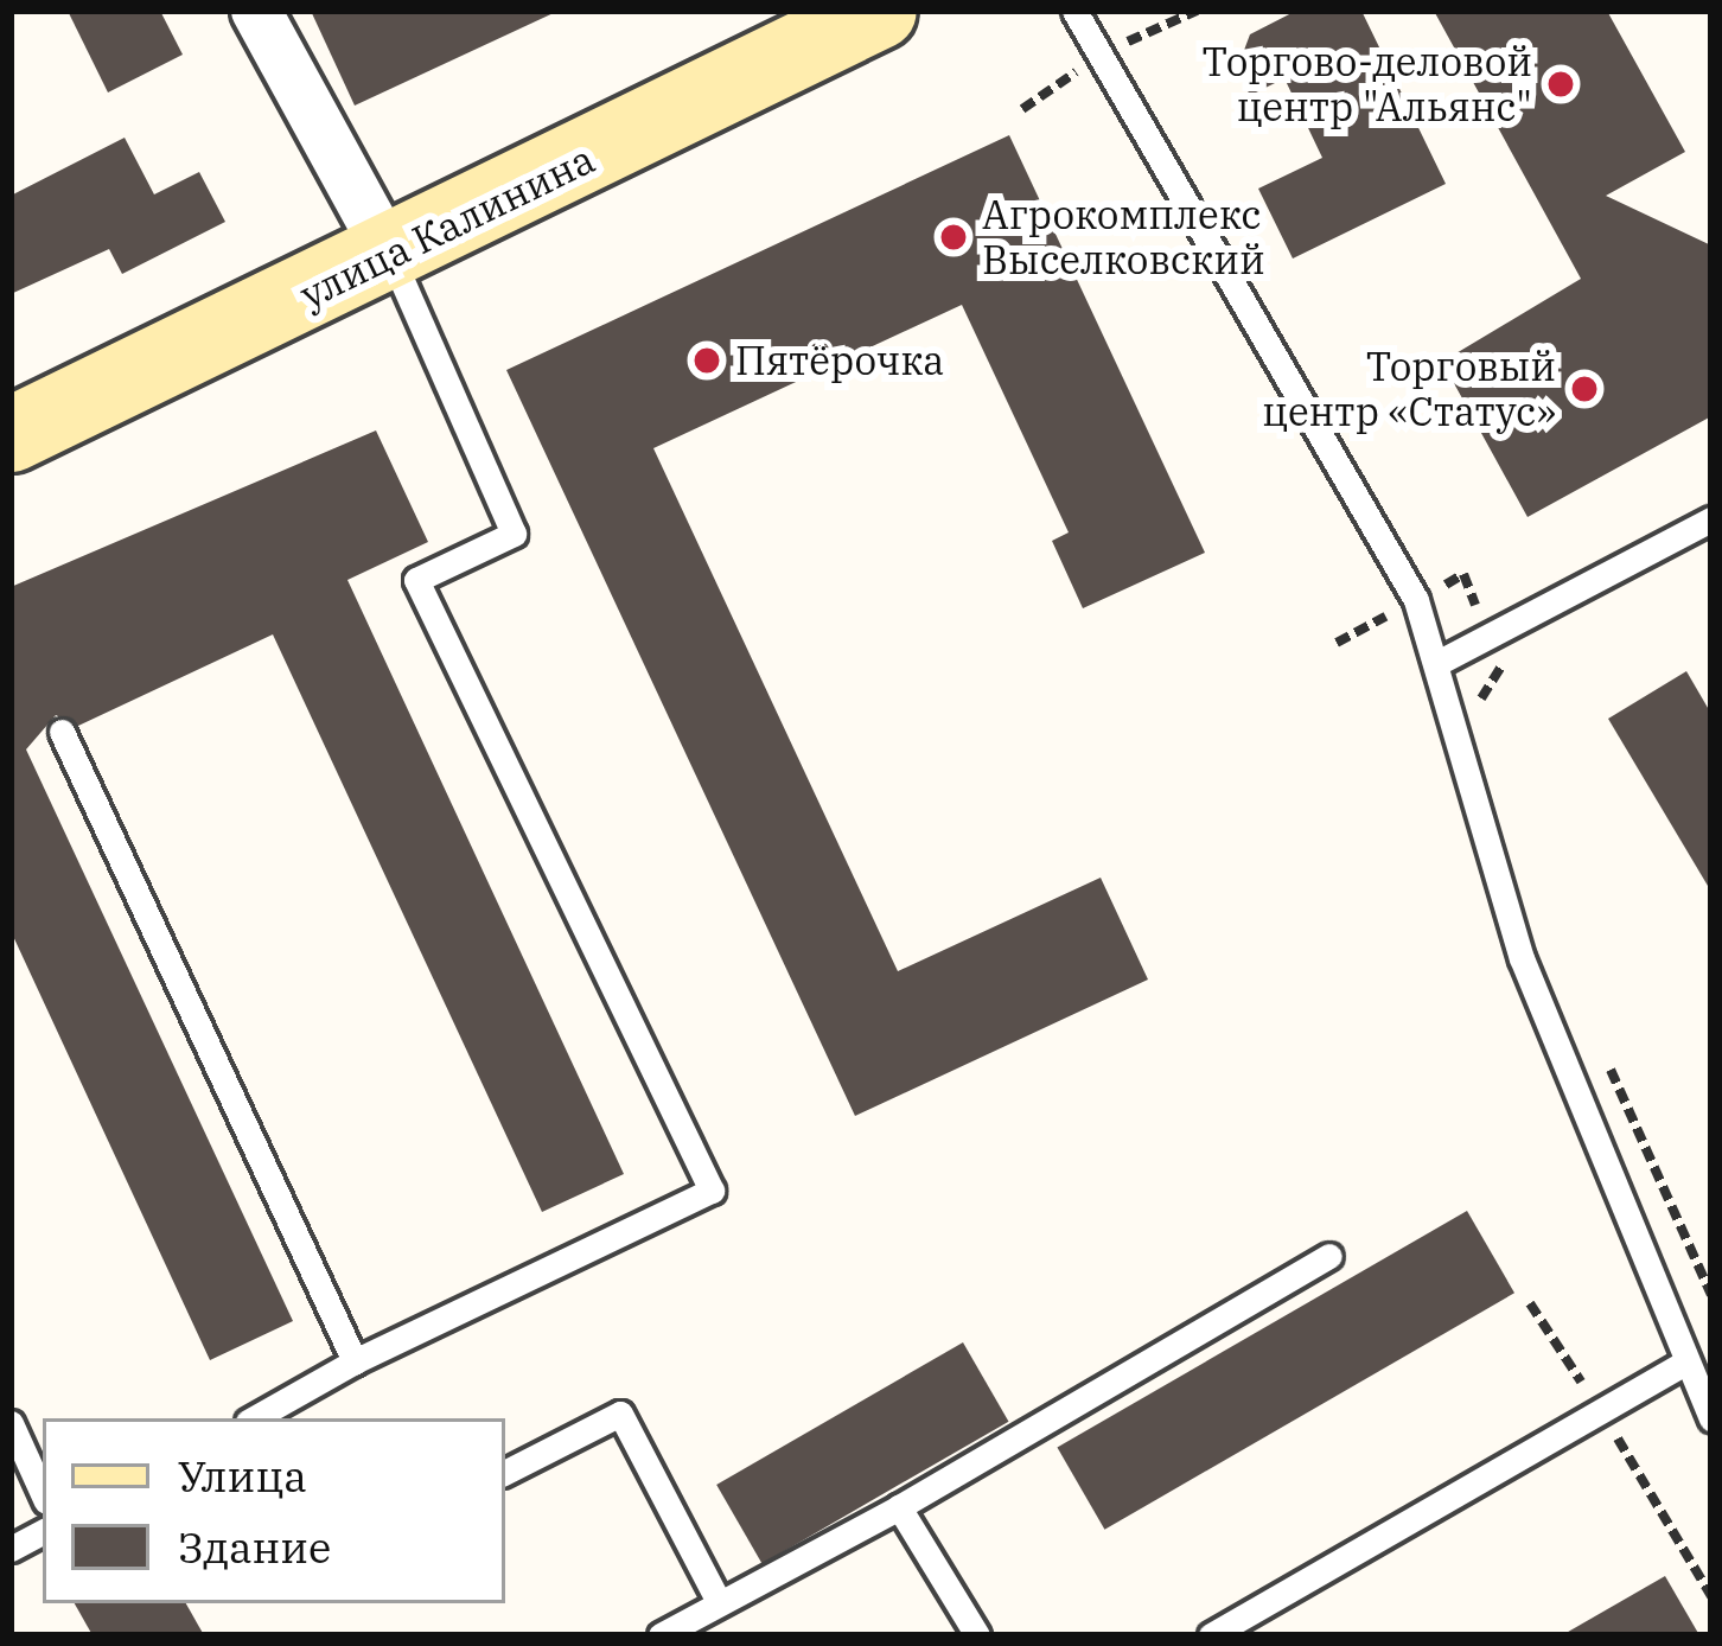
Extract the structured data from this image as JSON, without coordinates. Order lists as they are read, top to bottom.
{
  "streets": {
    "main road": ["улица Калинина"]
  },
  "places": [
    "Торгово-деловой центр \"Альянс\"",
    "Агрокомплекс Выселковский",
    "Пятёрочка",
    "Торговый центр «Статус»"
  ],
  "legend": ["Улица", "Здание"]
}
